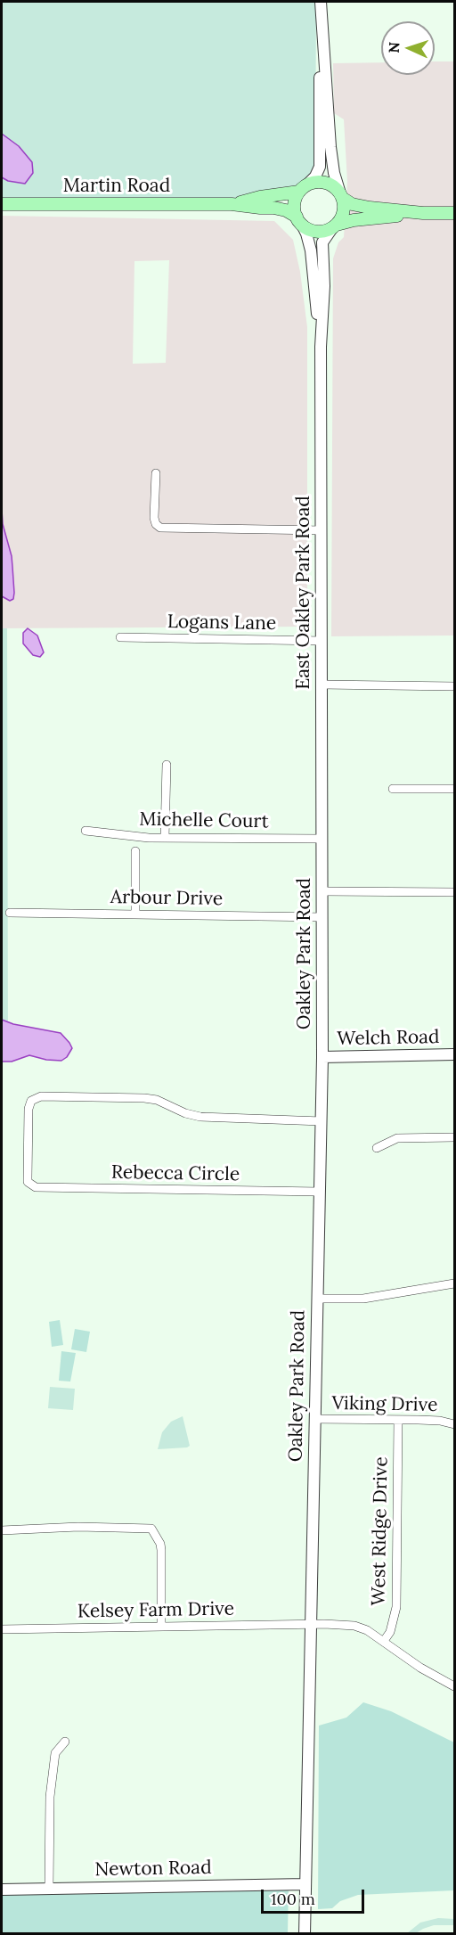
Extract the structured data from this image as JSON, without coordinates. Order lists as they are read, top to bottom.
{
  "streets": {
    "main road": ["Martin Road"],
    "street": [
      "East Oakley Park Road",
      "Logans Lane",
      "Michelle Court",
      "Arbour Drive",
      "Oakley Park Road",
      "Welch Road",
      "Rebecca Circle",
      "Viking Drive",
      "West Ridge Drive",
      "Kelsey Farm Drive",
      "Newton Road"
    ]
  },
  "crossings": [
    ["Martin Road", "East Oakley Park Road"],
    ["East Oakley Park Road", "Logans Lane"],
    ["East Oakley Park Road", "Michelle Court"],
    ["East Oakley Park Road", "Oakley Park Road"],
    ["Michelle Court", "Oakley Park Road"],
    ["Arbour Drive", "Oakley Park Road"],
    ["Oakley Park Road", "Welch Road"],
    ["Oakley Park Road", "Rebecca Circle"],
    ["Oakley Park Road", "Viking Drive"],
    ["Oakley Park Road", "Kelsey Farm Drive"],
    ["Oakley Park Road", "Newton Road"],
    ["Viking Drive", "West Ridge Drive"],
    ["West Ridge Drive", "Kelsey Farm Drive"]
  ],
  "scale_bar": "100 m",
  "north": "left"
}
